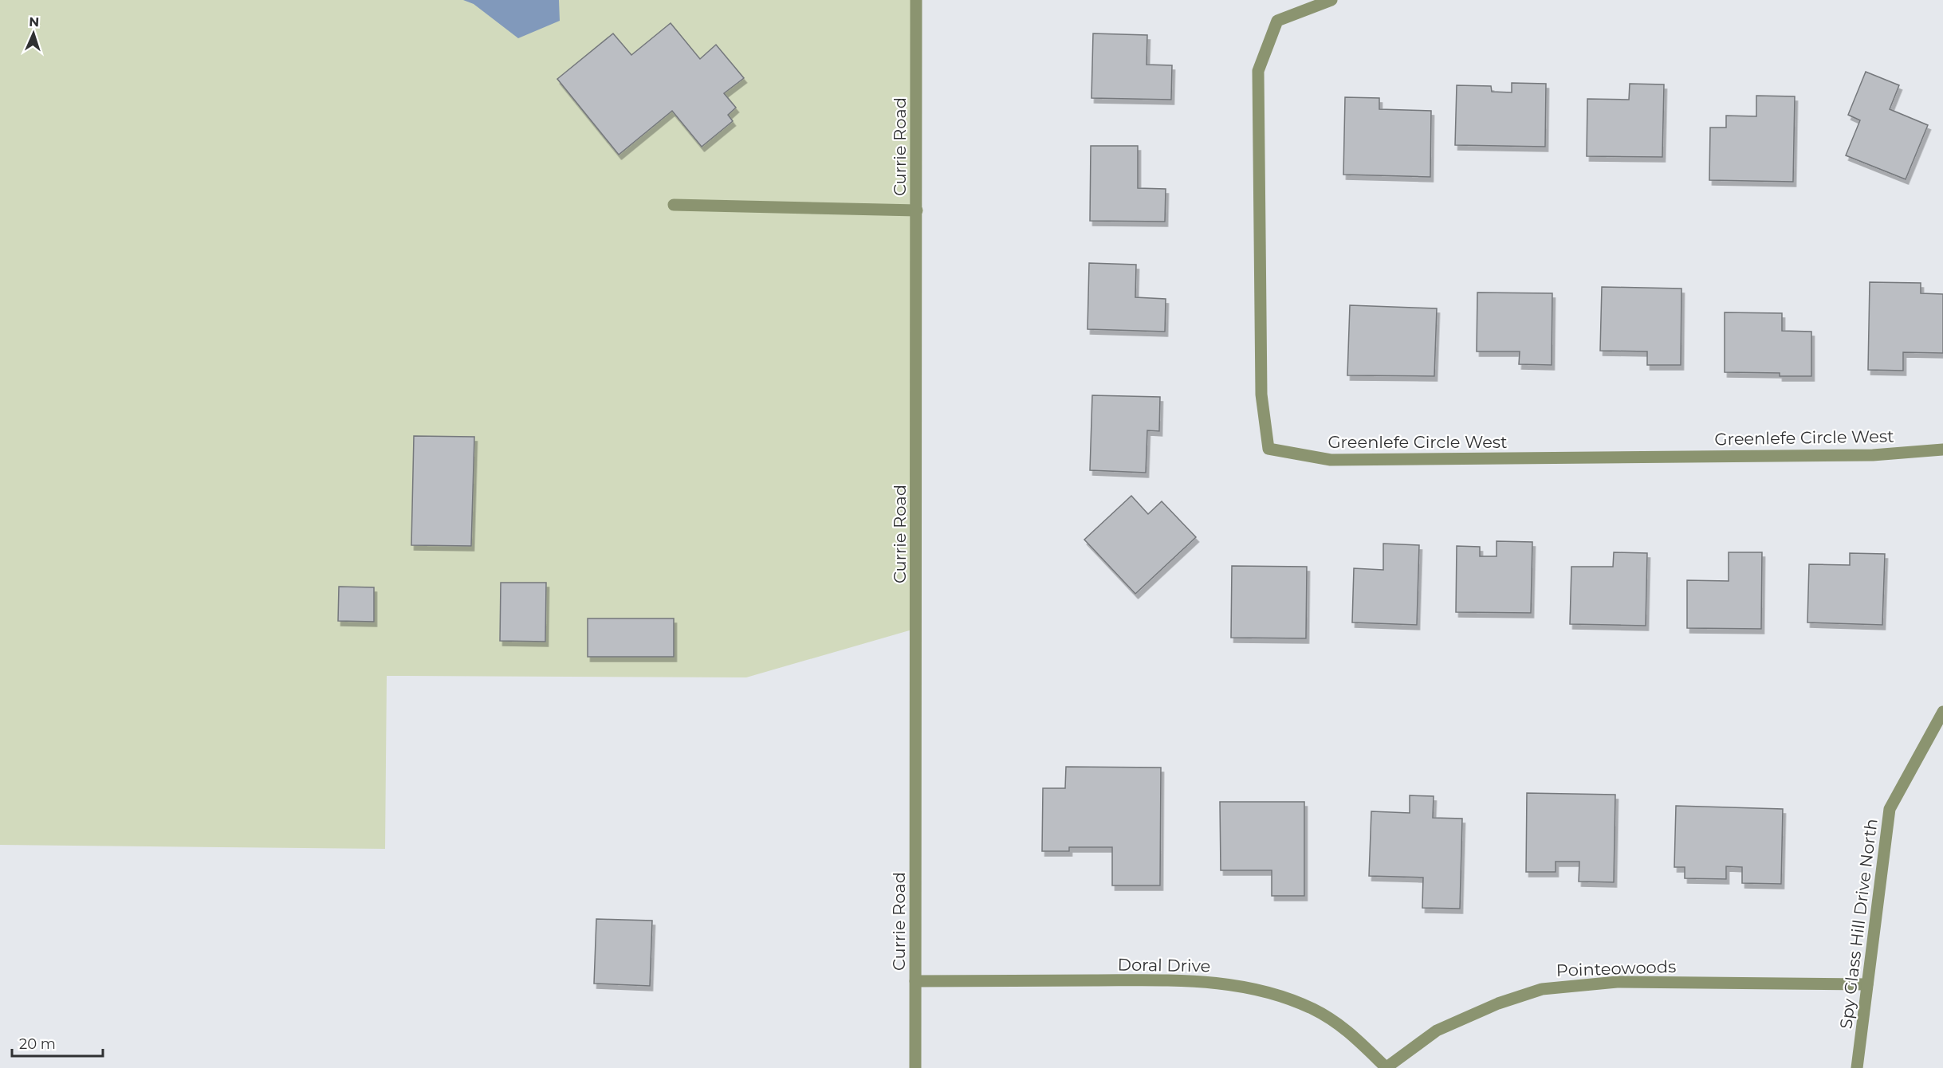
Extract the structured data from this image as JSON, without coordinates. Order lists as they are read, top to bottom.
{
  "streets": {
    "street": [
      "Currie Road",
      "Greenlefe Circle West",
      "Spy Glass Hill Drive North",
      "Doral Drive",
      "Pointeowoods"
    ]
  },
  "crossings": [
    ["Currie Road", "Doral Drive"],
    ["Spy Glass Hill Drive North", "Pointeowoods"],
    ["Doral Drive", "Pointeowoods"]
  ],
  "scale_bar": "20 m",
  "north": "top"
}
